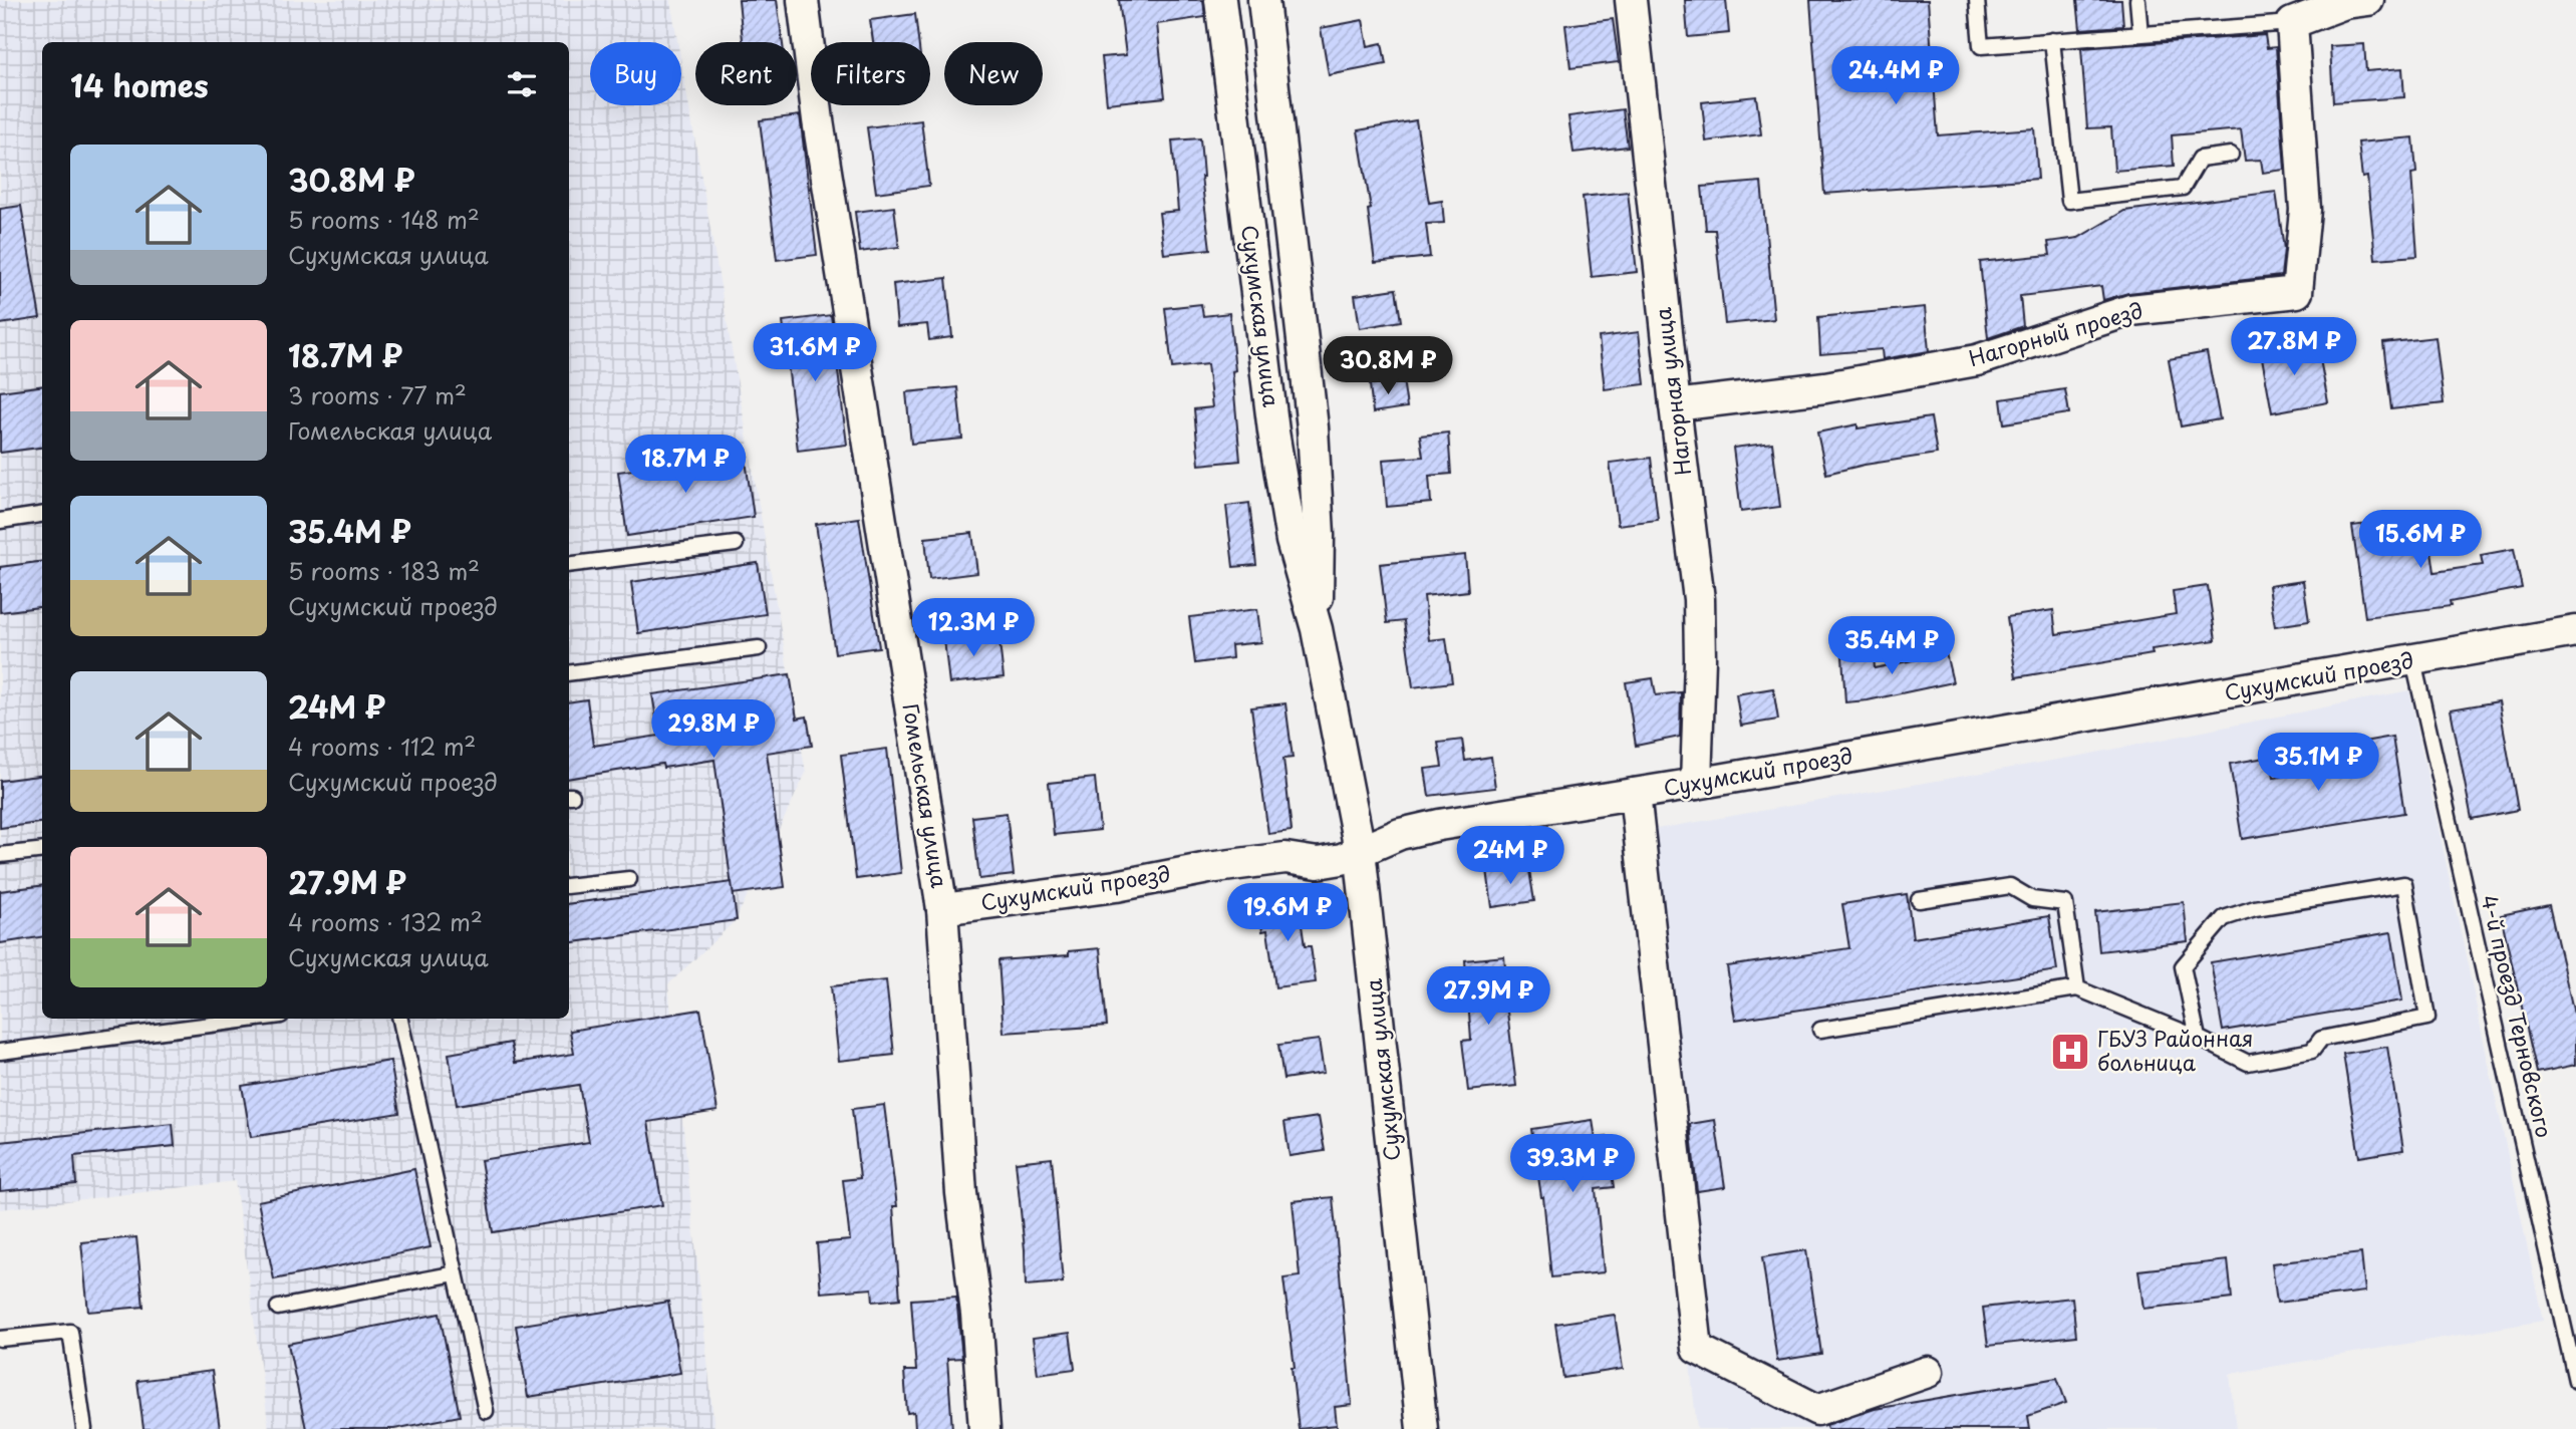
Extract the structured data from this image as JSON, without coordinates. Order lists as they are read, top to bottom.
{
  "streets": {
    "street": [
      "Сухумская улица",
      "Нагорный проезд",
      "Нагорная улица",
      "Сухумский проезд",
      "Гомельская улица"
    ],
    "lane": ["4-й проезд Терновского"]
  },
  "crossings": [
    ["Сухумская улица", "Сухумский проезд"],
    ["Нагорный проезд", "Нагорная улица"],
    ["Нагорная улица", "Сухумский проезд"],
    ["Сухумский проезд", "Гомельская улица"],
    ["Сухумский проезд", "4-й проезд Терновского"]
  ],
  "places": {
    "hospital": ["ГБУЗ Районная больница"]
  },
  "page": {
    "chip": [
      "Buy",
      "Rent",
      "Filters",
      "New"
    ],
    "heading": "14 homes",
    "price": [
      "24.4M ₽",
      "27.8M ₽",
      "31.6M ₽",
      "30.8M ₽",
      "18.7M ₽",
      "15.6M ₽",
      "12.3M ₽",
      "35.4M ₽",
      "29.8M ₽",
      "35.1M ₽",
      "24M ₽",
      "19.6M ₽",
      "27.9M ₽",
      "39.3M ₽"
    ],
    "list": [
      {
        "name": "30.8M ₽",
        "note": "5 rooms · 148 m² · Сухумская улица"
      },
      {
        "name": "18.7M ₽",
        "note": "3 rooms · 77 m² · Гомельская улица"
      },
      {
        "name": "35.4M ₽",
        "note": "5 rooms · 183 m² · Сухумский проезд"
      },
      {
        "name": "24M ₽",
        "note": "4 rooms · 112 m² · Сухумский проезд"
      },
      {
        "name": "27.9M ₽",
        "note": "4 rooms · 132 m² · Сухумская улица"
      }
    ]
  }
}
